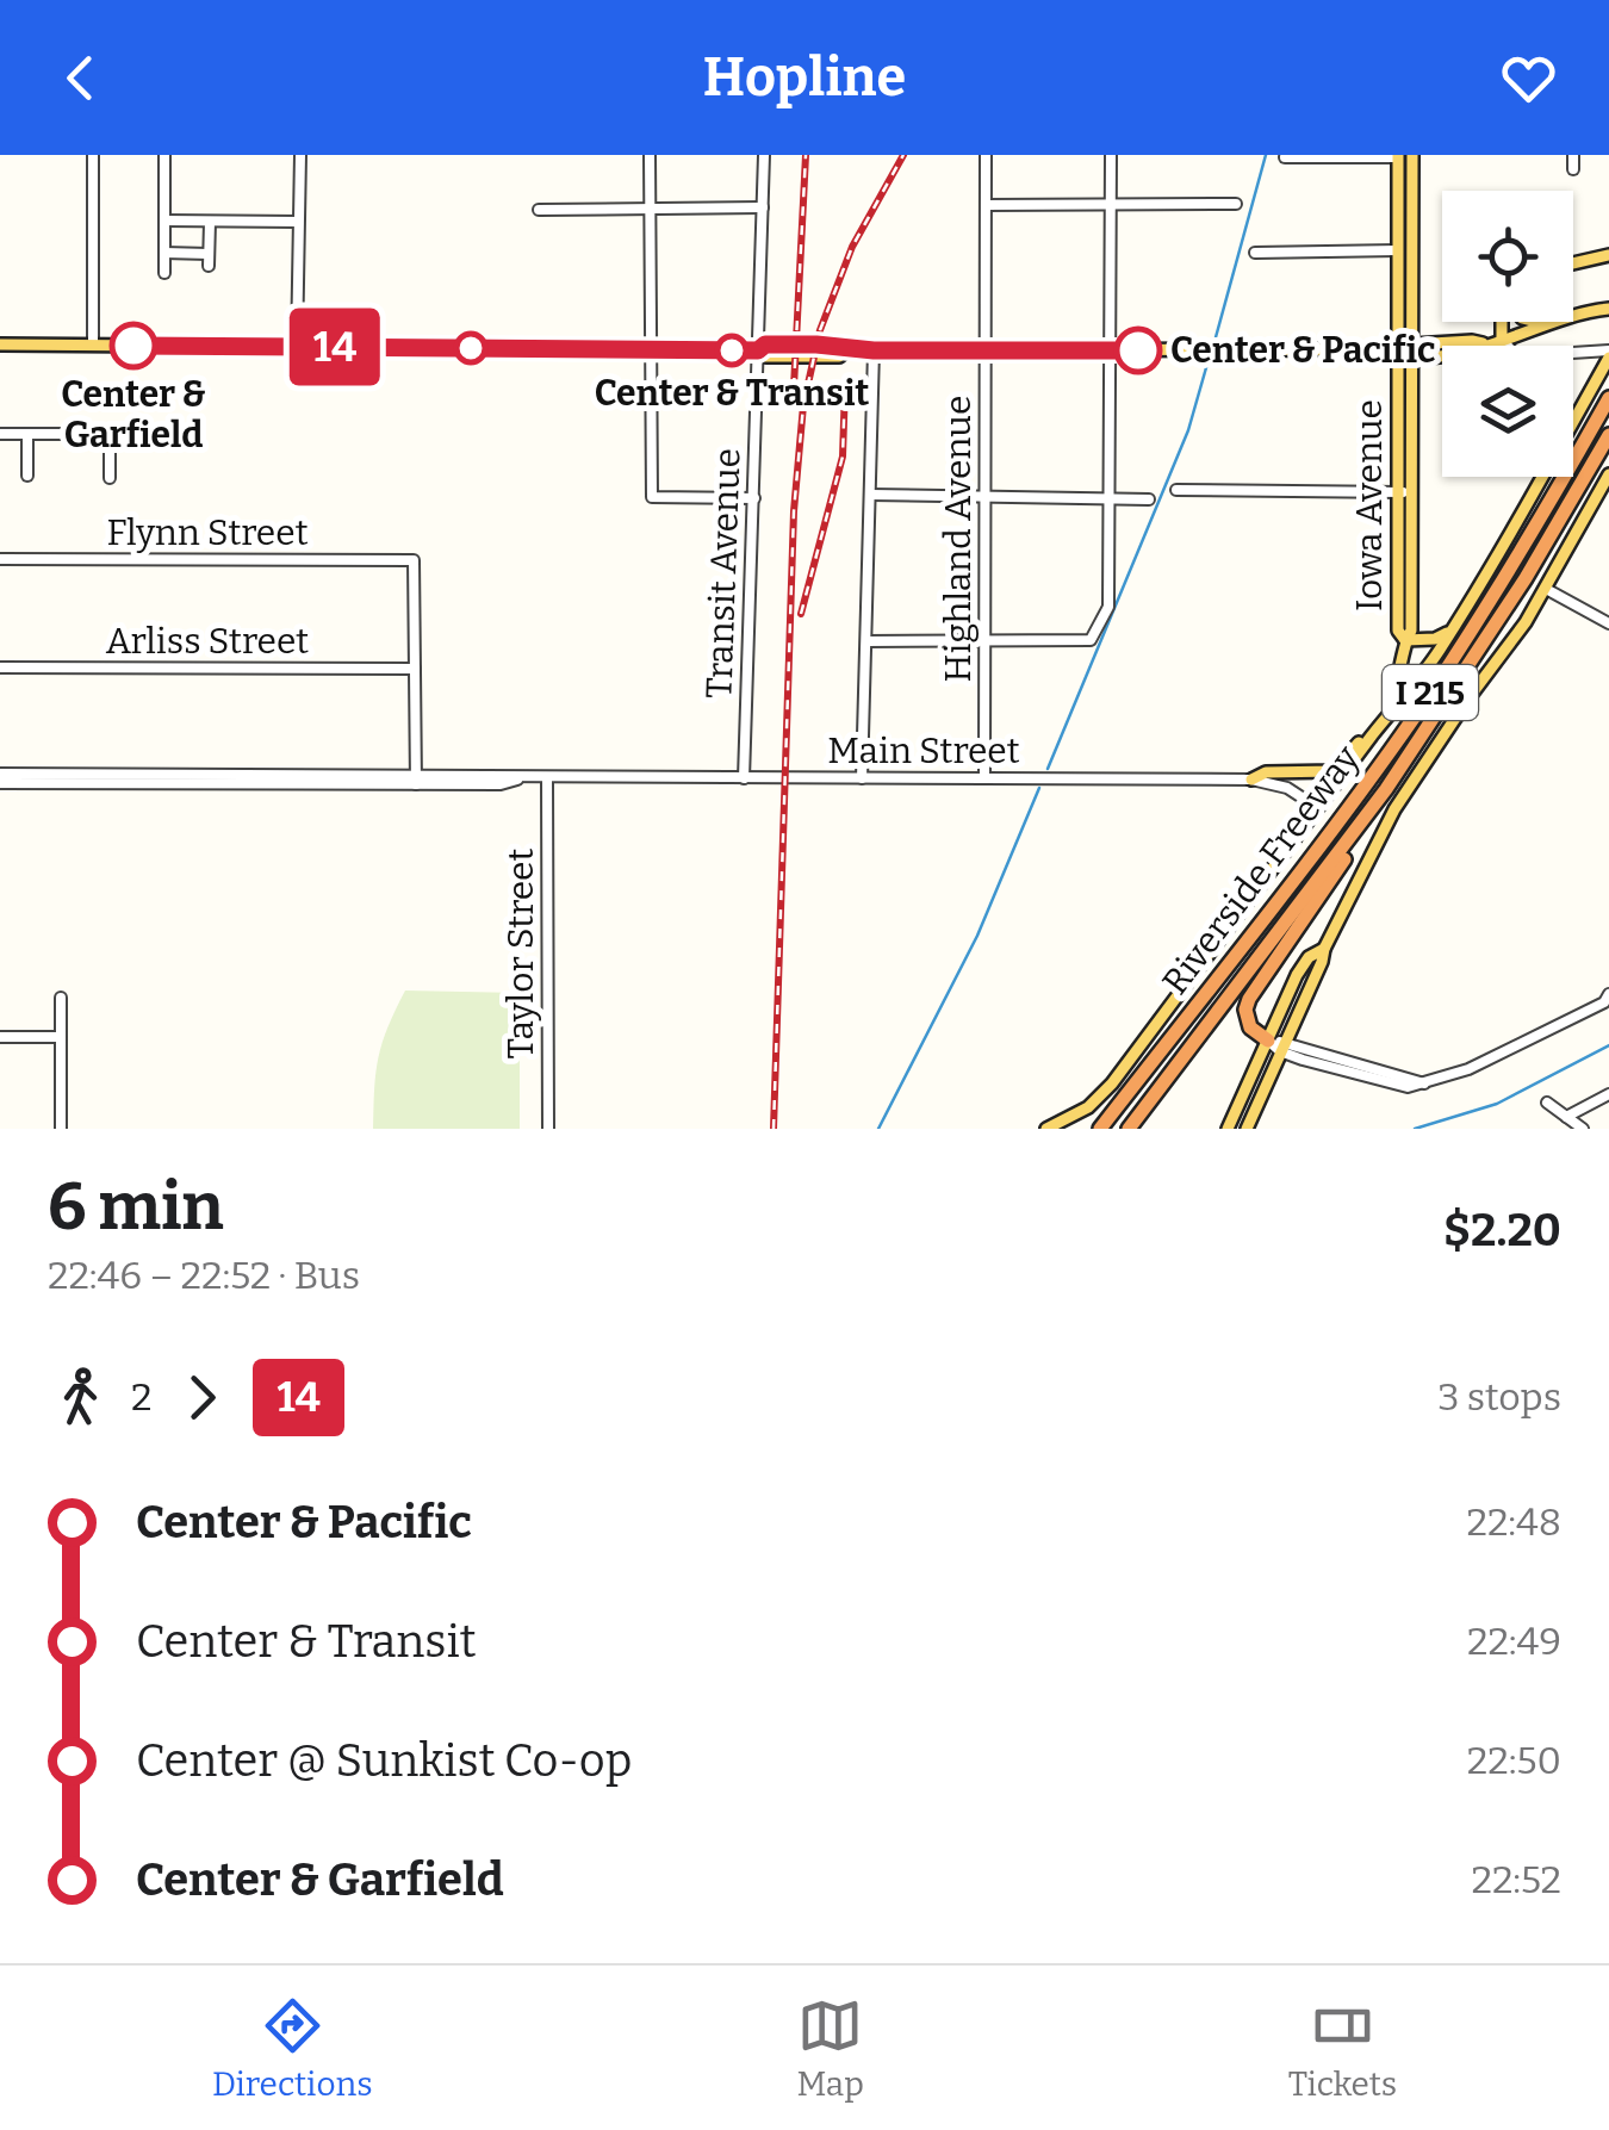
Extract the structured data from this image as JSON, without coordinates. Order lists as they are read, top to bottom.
{
  "streets": {
    "highway": ["I 215", "Riverside Freeway"],
    "main road": ["Iowa Avenue"],
    "street": [
      "Flynn Street",
      "Highland Avenue",
      "Transit Avenue",
      "Arliss Street",
      "Main Street",
      "Taylor Street"
    ]
  },
  "crossings": [
    ["Flynn Street", "Arliss Street"],
    ["Highland Avenue", "Main Street"],
    ["Transit Avenue", "Main Street"],
    ["Main Street", "Taylor Street"]
  ],
  "places": ["Center & Garfield", "Center & Transit", "Center & Pacific"],
  "lines": ["bus line 14"],
  "page": {
    "header": "Hopline",
    "on_map": "14",
    "heading": ["6 min", "22:46 – 22:52 · Bus", "$2.20"],
    "legs": ["2", "14", "3 stops"],
    "list": [
      {
        "name": "Center & Pacific",
        "value": "22:48"
      },
      {
        "name": "Center & Transit",
        "value": "22:49"
      },
      {
        "name": "Center @ Sunkist Co-op",
        "value": "22:50"
      },
      {
        "name": "Center & Garfield",
        "value": "22:52"
      }
    ],
    "tabs": ["Directions", "Map", "Tickets"]
  }
}
